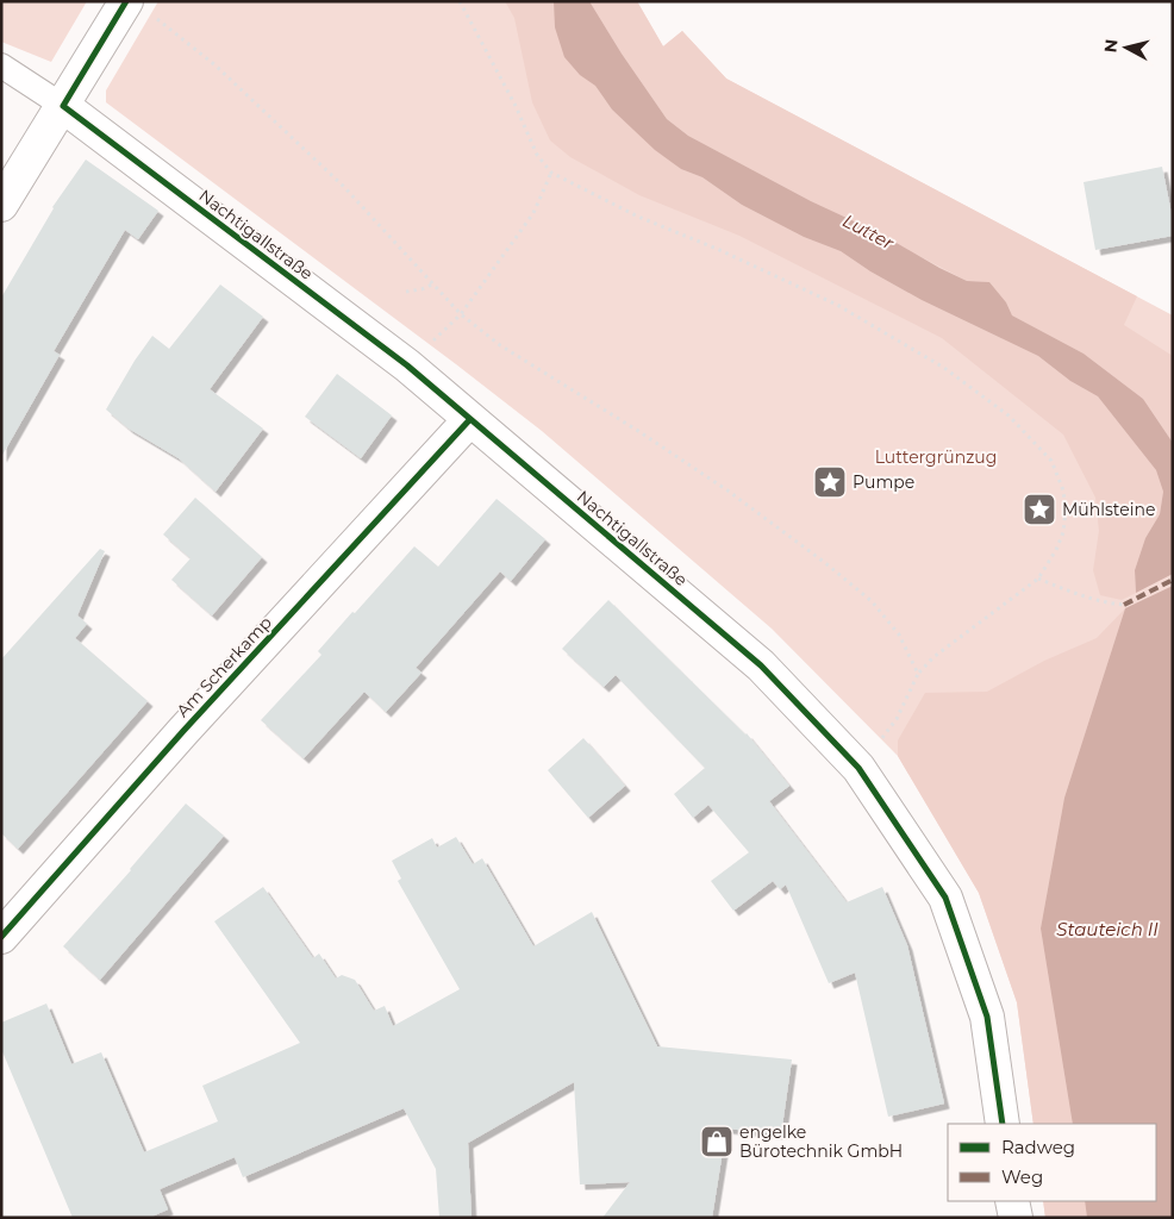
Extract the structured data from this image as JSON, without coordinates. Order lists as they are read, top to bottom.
{
  "streets": {
    "street": ["Nachtigallstraße", "Am Scherkamp"]
  },
  "crossings": [
    ["Nachtigallstraße", "Am Scherkamp"]
  ],
  "water": ["Lutter", "Stauteich II"],
  "parks": ["Luttergrünzug"],
  "places": {
    "place": ["Pumpe", "Mühlsteine"],
    "shop": ["engelke Bürotechnik GmbH"]
  },
  "legend": ["Radweg", "Weg"],
  "north": "left"
}
